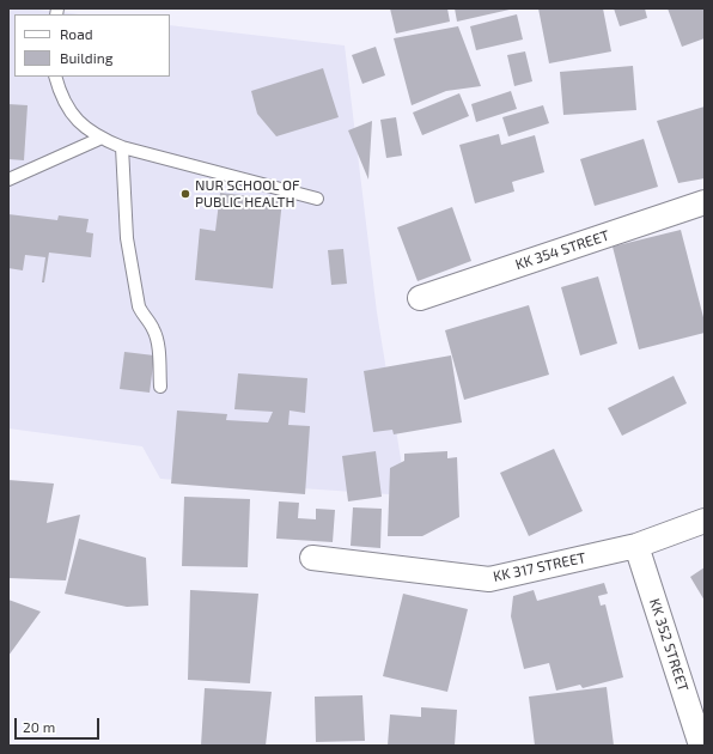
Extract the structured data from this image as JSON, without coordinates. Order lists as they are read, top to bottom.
{
  "streets": {
    "street": ["KK 354 STREET", "KK 317 STREET", "KK 352 STREET"]
  },
  "crossings": [
    ["KK 317 STREET", "KK 352 STREET"]
  ],
  "places": ["NUR SCHOOL OF PUBLIC HEALTH"],
  "legend": ["Road", "Building"],
  "scale_bar": "20 m"
}
